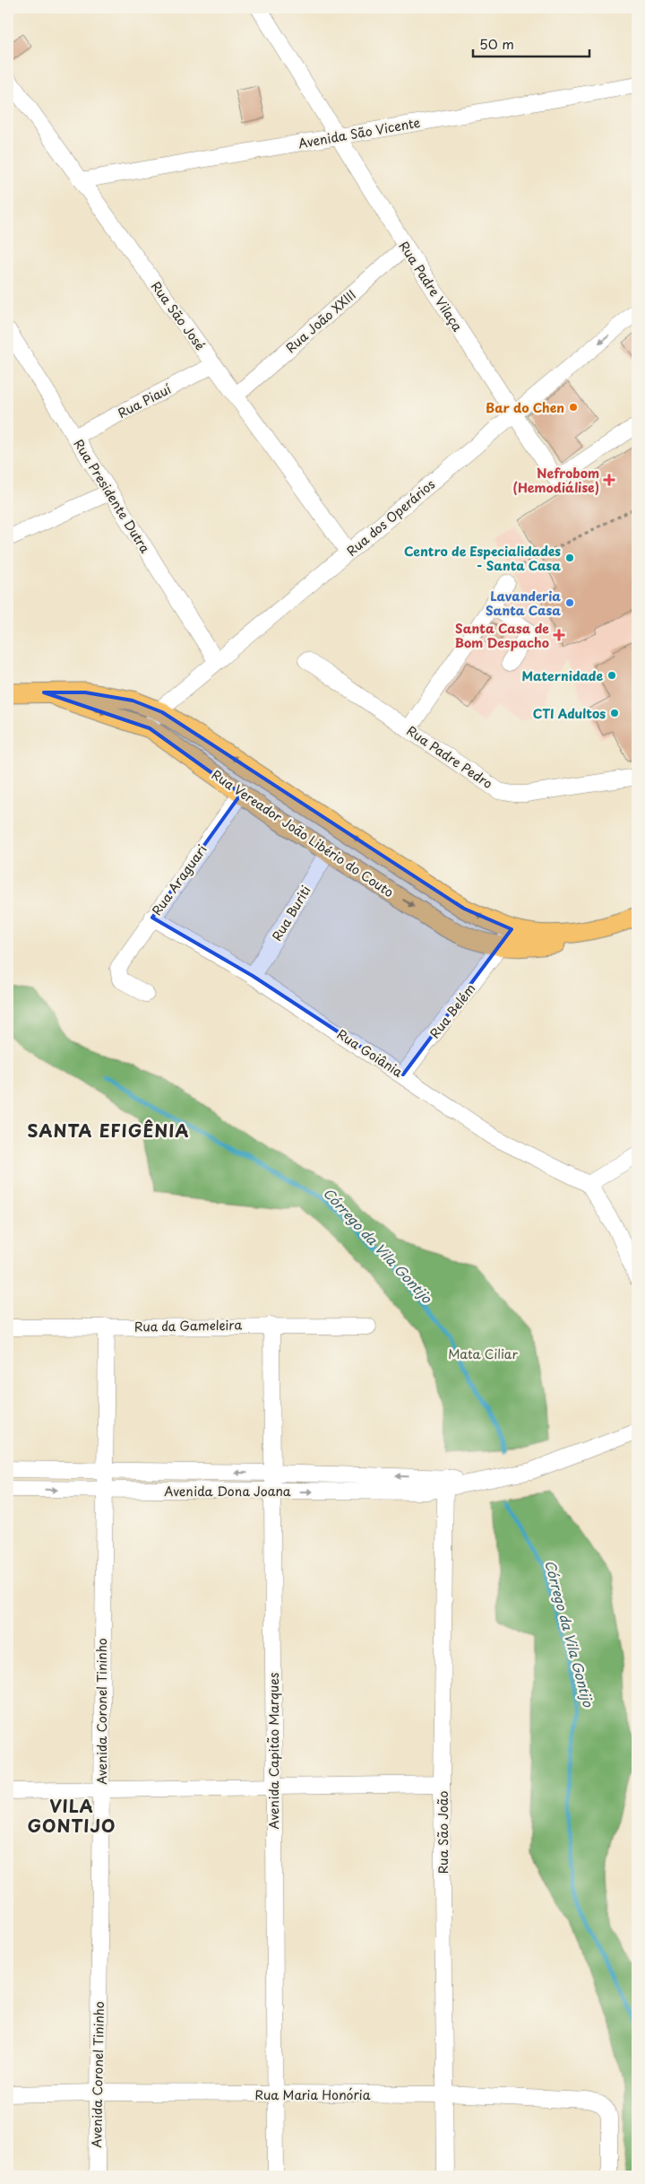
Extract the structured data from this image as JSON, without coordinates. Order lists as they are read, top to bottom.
{
  "streets": {
    "main road": ["Rua Vereador João Libério do Couto"],
    "street": [
      "Avenida São Vicente",
      "Rua Padre Vilaça",
      "Rua São José",
      "Rua João XXIII",
      "Rua Piauí",
      "Rua Presidente Dutra",
      "Rua dos Operários",
      "Rua Padre Pedro",
      "Rua Araguari",
      "Rua Buriti",
      "Rua Belém",
      "Rua Goiânia",
      "Rua da Gameleira",
      "Avenida Dona Joana",
      "Avenida Coronel Tininho",
      "Avenida Capitão Marques",
      "Rua São João",
      "Rua Maria Honória"
    ]
  },
  "crossings": [
    ["Avenida São Vicente", "Rua Padre Vilaça"],
    ["Avenida São Vicente", "Rua São José"],
    ["Rua Padre Vilaça", "Rua João XXIII"],
    ["Rua Padre Vilaça", "Rua dos Operários"],
    ["Rua São José", "Rua João XXIII"],
    ["Rua São José", "Rua Piauí"],
    ["Rua São José", "Rua dos Operários"],
    ["Rua Piauí", "Rua Presidente Dutra"],
    ["Rua Presidente Dutra", "Rua dos Operários"],
    ["Rua dos Operários", "Rua Vereador João Libério do Couto"],
    ["Rua Vereador João Libério do Couto", "Rua Araguari"],
    ["Rua Vereador João Libério do Couto", "Rua Buriti"],
    ["Rua Vereador João Libério do Couto", "Rua Belém"],
    ["Rua Araguari", "Rua Goiânia"],
    ["Rua Buriti", "Rua Goiânia"],
    ["Rua Belém", "Rua Goiânia"],
    ["Rua da Gameleira", "Avenida Coronel Tininho"],
    ["Rua da Gameleira", "Avenida Capitão Marques"],
    ["Avenida Dona Joana", "Avenida Coronel Tininho"],
    ["Avenida Dona Joana", "Avenida Capitão Marques"],
    ["Avenida Dona Joana", "Rua São João"],
    ["Avenida Coronel Tininho", "Rua Maria Honória"],
    ["Avenida Capitão Marques", "Rua Maria Honória"],
    ["Rua São João", "Rua Maria Honória"]
  ],
  "districts": ["SANTA EFIGÊNIA", "VILA GONTIJO"],
  "water": ["Córrego da Vila Gontijo"],
  "parks": ["Mata Ciliar"],
  "places": {
    "other": [
      "Bar do Chen",
      "Centro de Especialidades - Santa Casa",
      "Lavanderia Santa Casa",
      "Maternidade",
      "CTI Adultos"
    ],
    "health": ["Nefrobom (Hemodiálise)", "Santa Casa de Bom Despacho"]
  },
  "scale_bar": "50 m"
}
